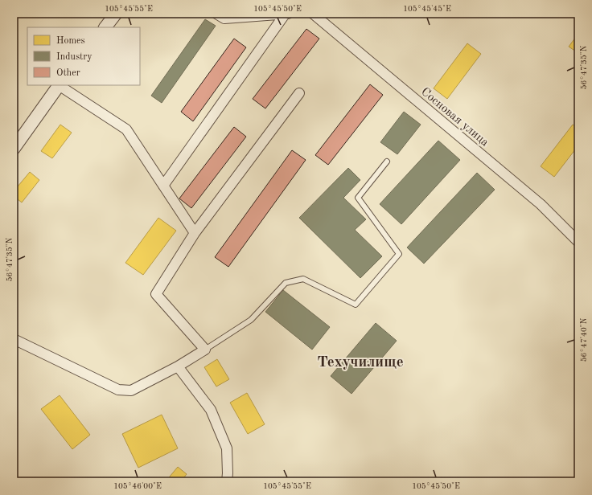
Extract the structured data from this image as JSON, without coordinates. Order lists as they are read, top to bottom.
{
  "streets": {
    "street": ["Сосновая улица"]
  },
  "districts": ["Техучилище"],
  "legend": ["Homes", "Industry", "Other"],
  "coordinates": [
    "105°45'55\"E",
    "105°45'50\"E",
    "105°45'45\"E",
    "56°47'35\"N",
    "56°47'40\"N",
    "105°46'00\"E"
  ]
}
